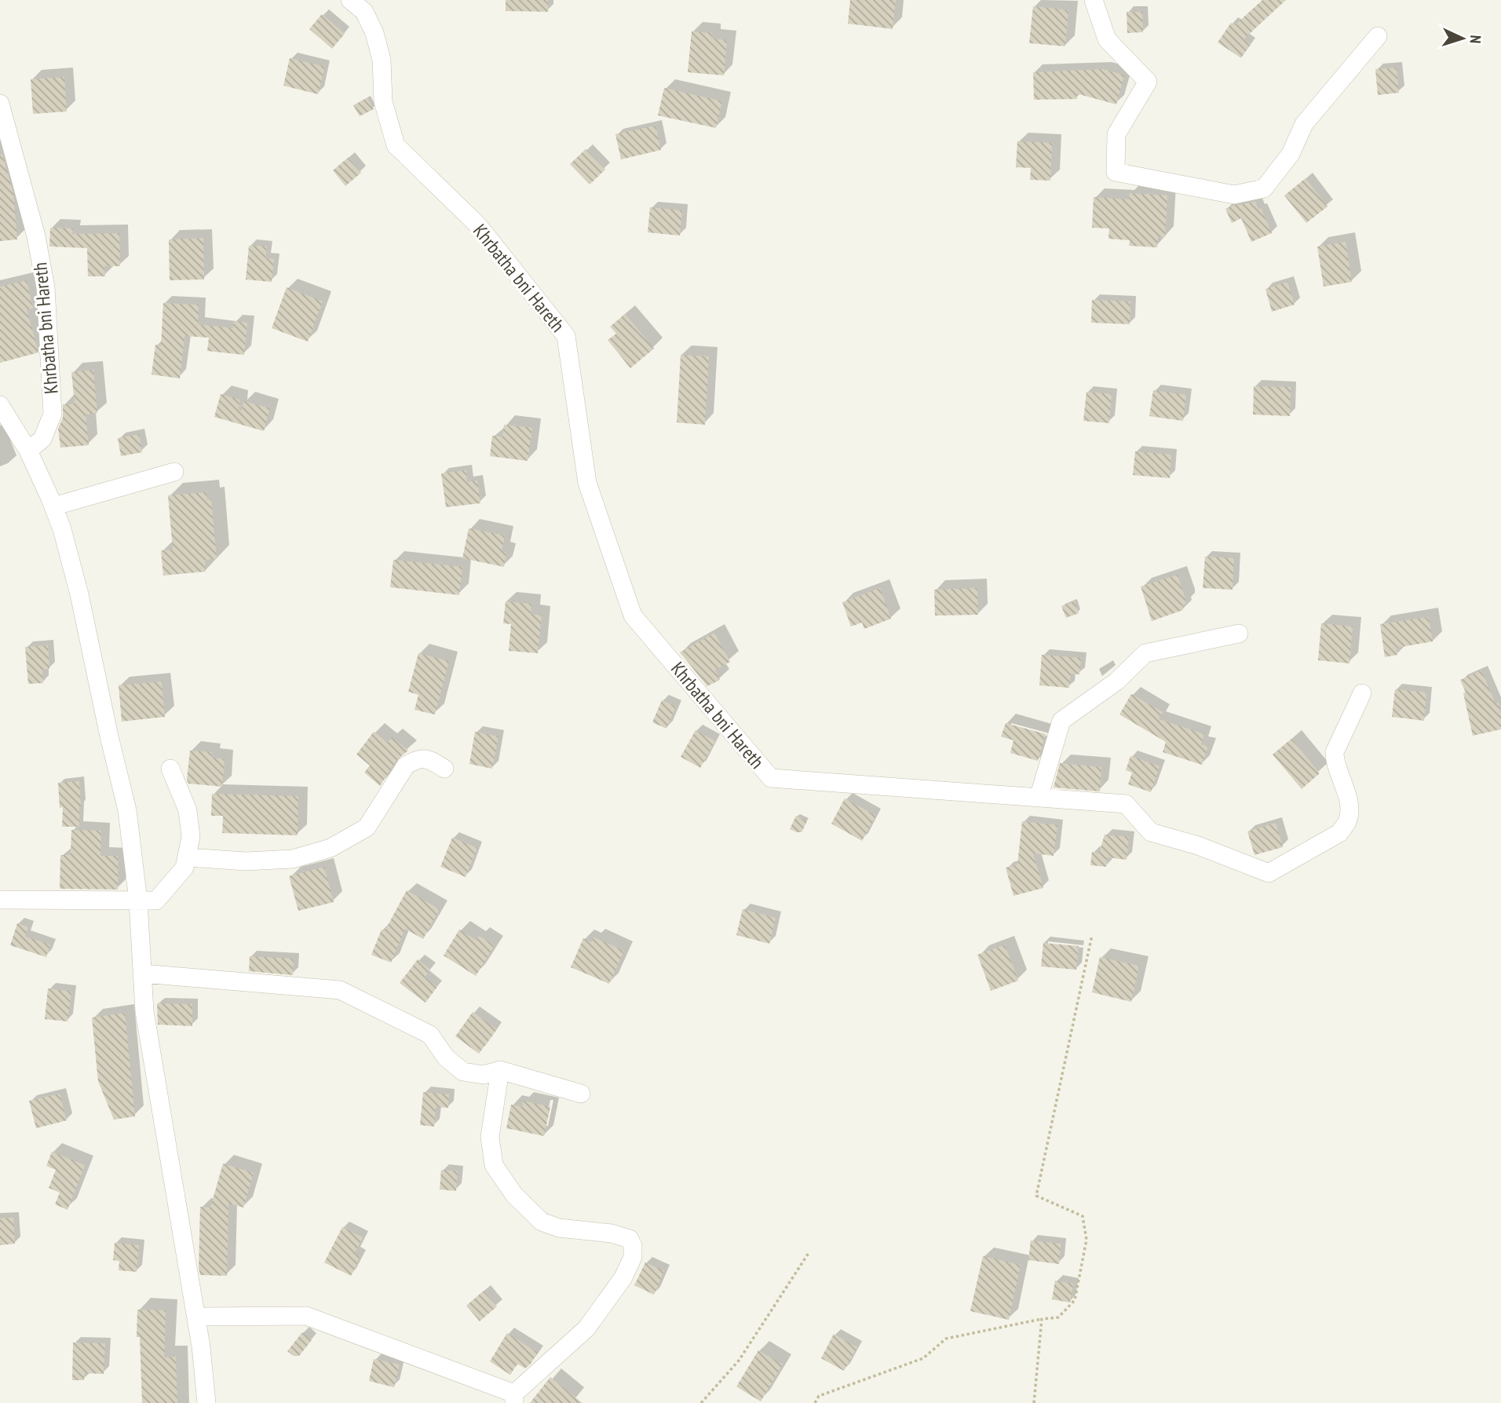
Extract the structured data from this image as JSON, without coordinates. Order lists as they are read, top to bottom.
{
  "streets": {
    "street": ["Khrbatha bni Hareth"]
  },
  "north": "right"
}
